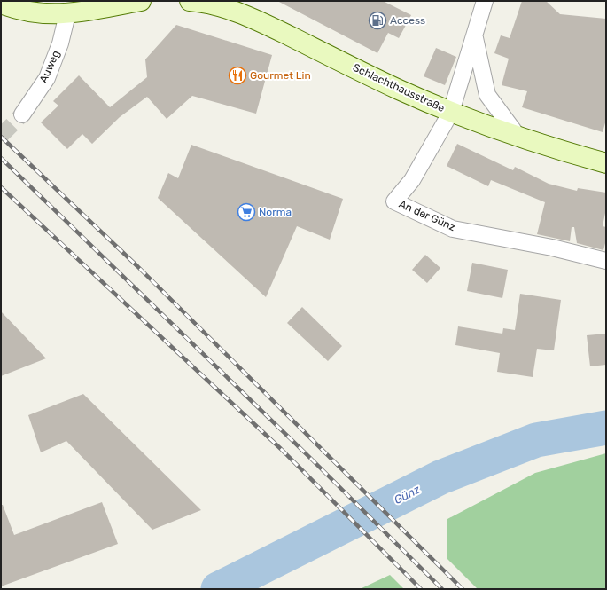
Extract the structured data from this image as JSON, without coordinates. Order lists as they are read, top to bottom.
{
  "streets": {
    "main road": ["Schlachthausstraße"],
    "street": ["Auweg", "An der Günz"]
  },
  "crossings": [
    ["Schlachthausstraße", "An der Günz"]
  ],
  "water": ["Günz"],
  "places": {
    "fuel station": ["Access"],
    "restaurant": ["Gourmet Lin"],
    "supermarket": ["Norma"]
  }
}
